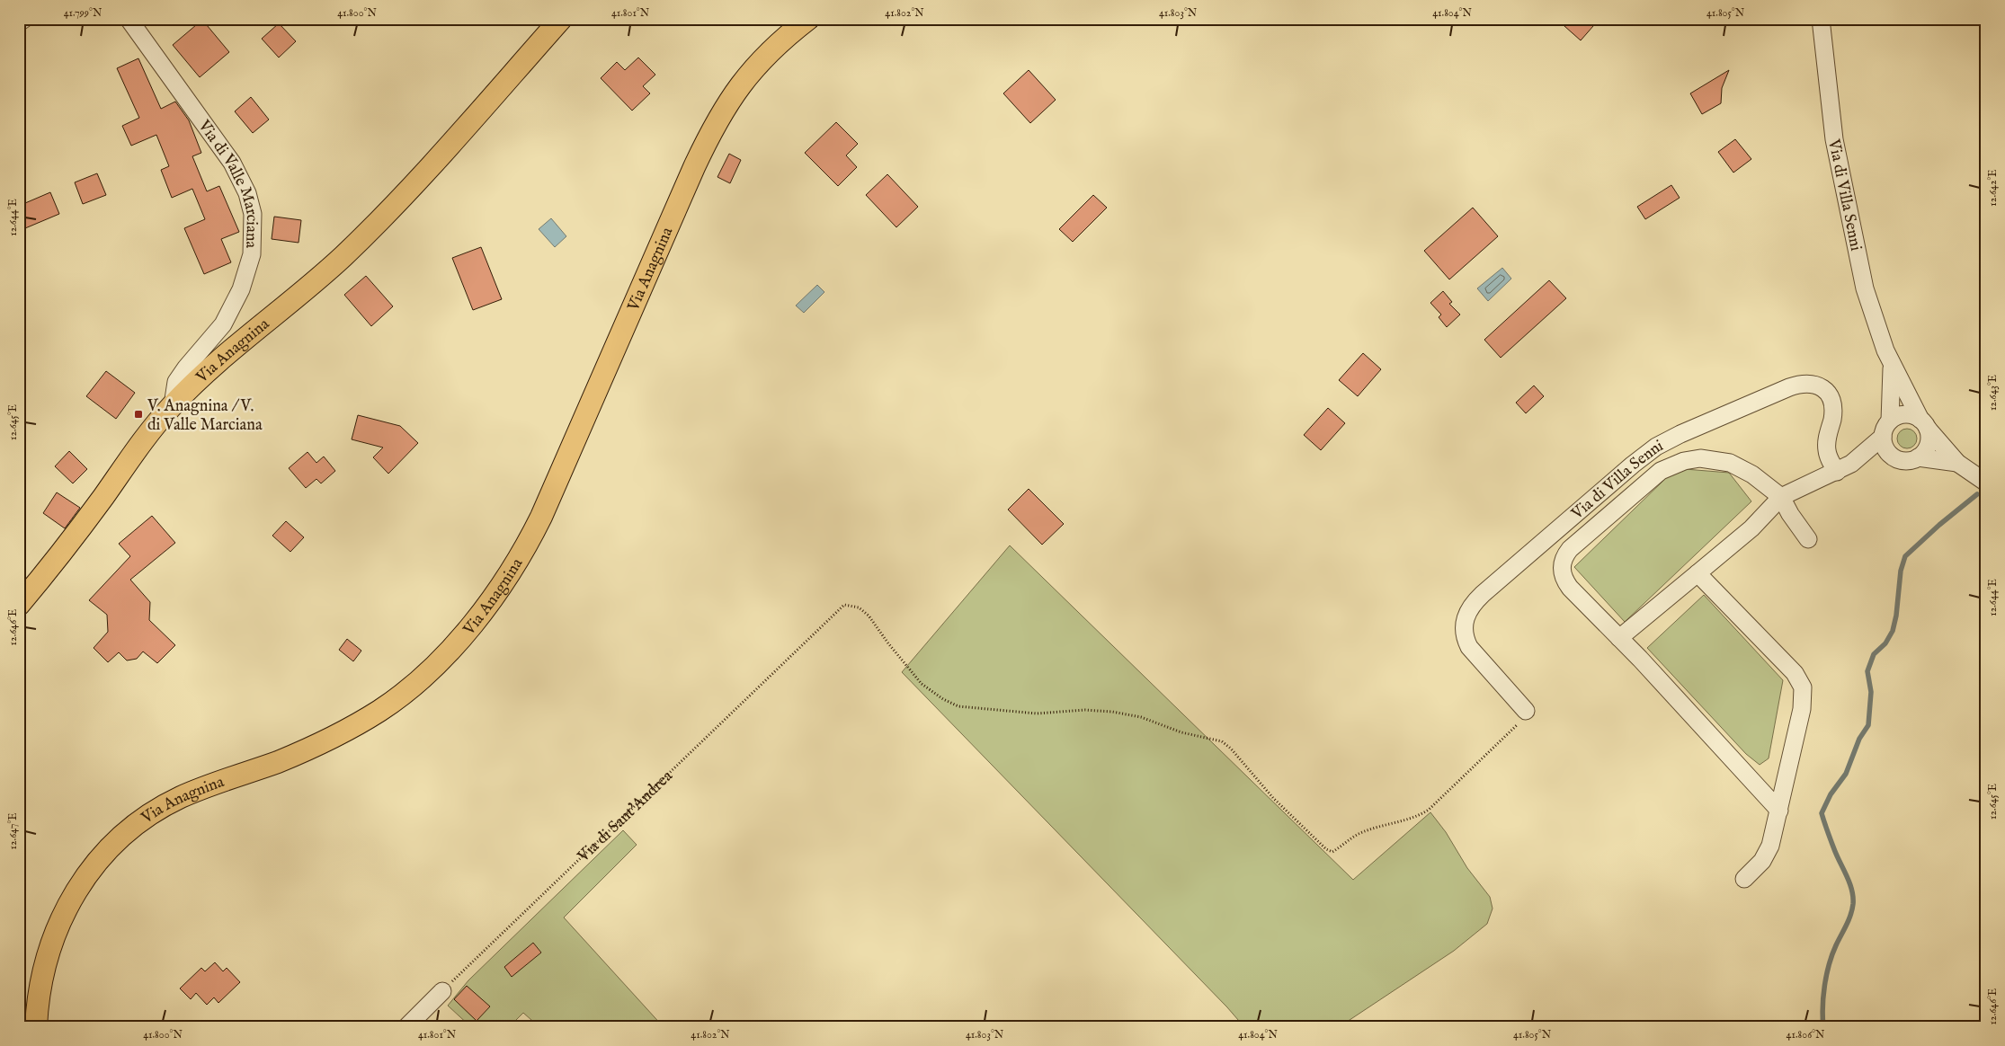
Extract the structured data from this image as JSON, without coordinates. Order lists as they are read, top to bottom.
{
  "streets": {
    "main road": ["Via Anagnina"],
    "street": ["Via di Valle Marciana", "Via di Villa Senni"],
    "path": ["Via di Sant'Andrea"]
  },
  "crossings": [
    ["Via di Valle Marciana", "Via Anagnina"],
    ["Via di Villa Senni", "Via di Sant'Andrea"]
  ],
  "places": {
    "transit": ["V. Anagnina / V. di Valle Marciana"]
  },
  "coordinates": [
    "41.799°N",
    "41.800°N",
    "41.801°N",
    "41.802°N",
    "41.803°N",
    "41.804°N",
    "41.805°N",
    "12.642°E",
    "12.644°E",
    "12.643°E",
    "12.645°E",
    "12.646°E",
    "12.647°E",
    "41.806°N"
  ]
}
